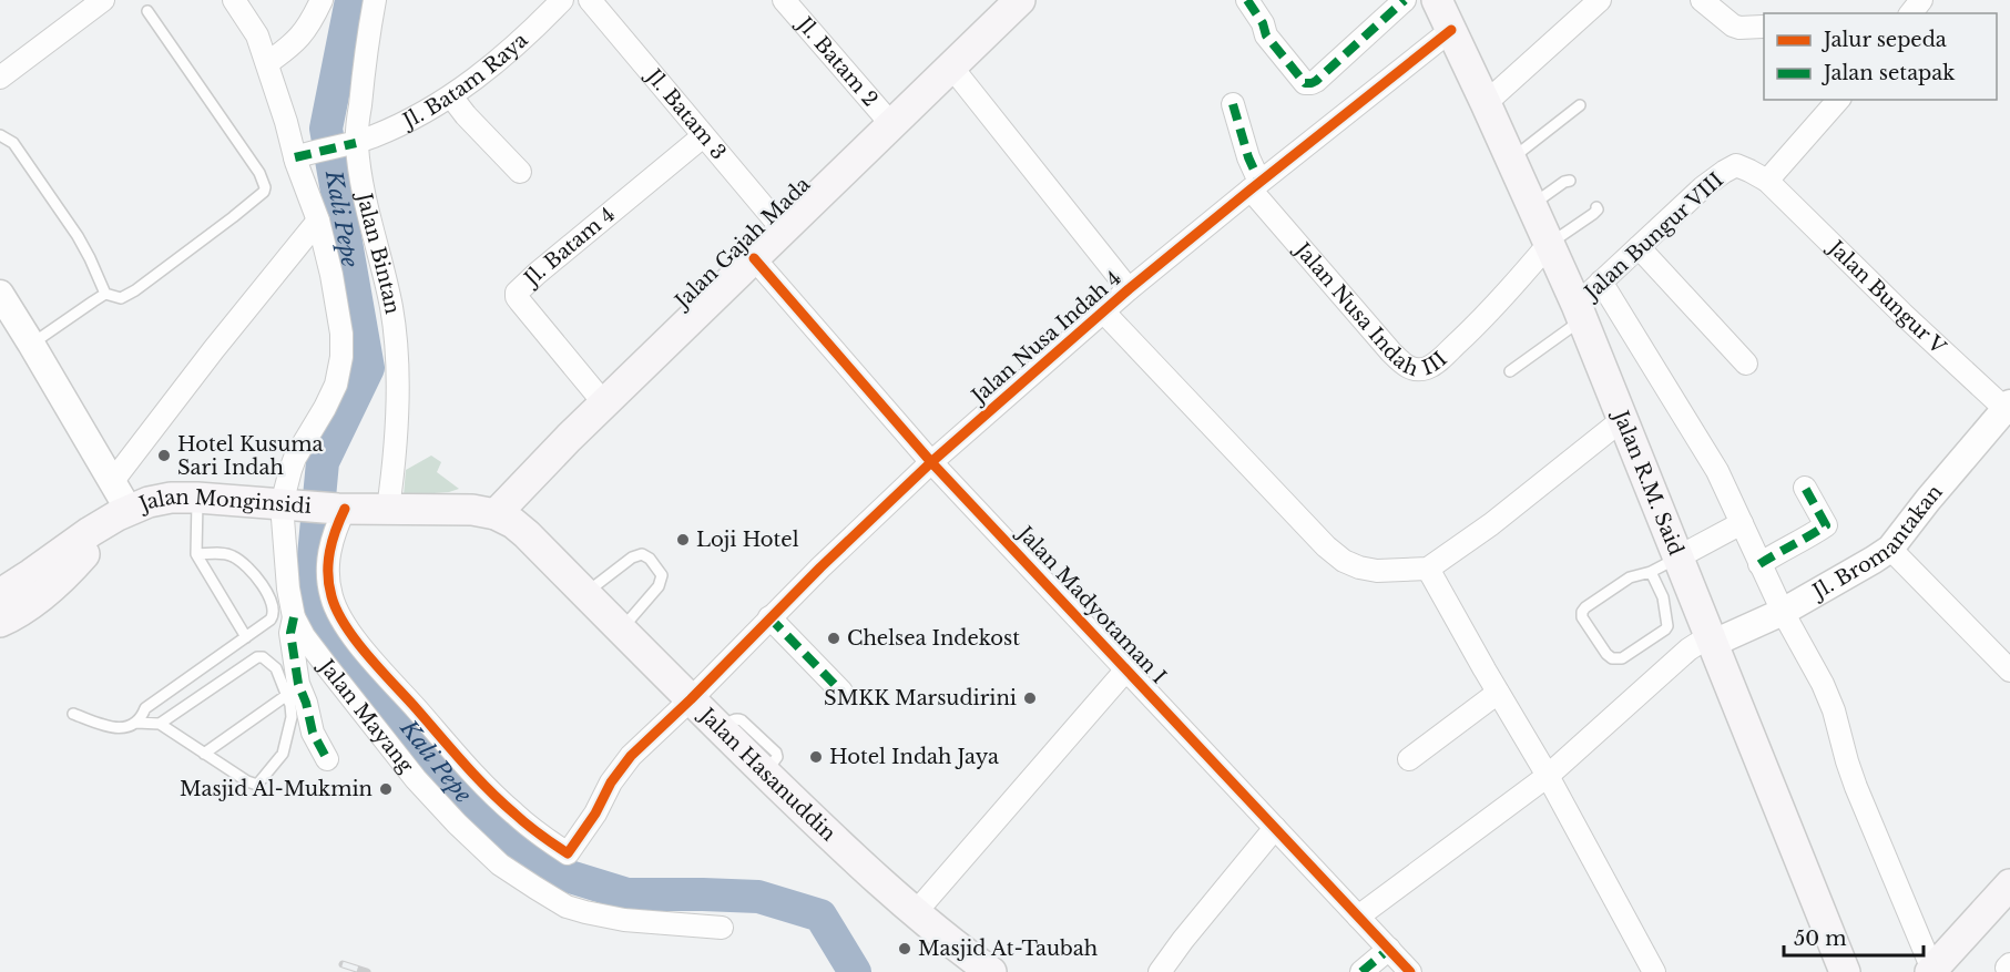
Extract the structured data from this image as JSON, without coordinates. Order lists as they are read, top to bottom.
{
  "streets": {
    "main road": [
      "Jalan Gajah Mada",
      "Jalan R.M. Said",
      "Jalan Monginsidi",
      "Jalan Hasanuddin"
    ],
    "street": [
      "Jl. Batam 2",
      "Jl. Batam Raya",
      "Jl. Batam 3",
      "Jalan Bungur VIII",
      "Jl. Batam 4",
      "Jalan Bintan",
      "Jalan Nusa Indah III",
      "Jalan Bungur V",
      "Jalan Nusa Indah 4",
      "Jl. Bromantakan",
      "Jalan Madyotaman I",
      "Jalan Mayang"
    ]
  },
  "crossings": [
    ["Jl. Batam 2", "Jalan Gajah Mada"],
    ["Jl. Batam Raya", "Jalan Bintan"],
    ["Jl. Batam 3", "Jalan Gajah Mada"],
    ["Jl. Batam 3", "Jl. Batam 4"],
    ["Jalan Bungur VIII", "Jalan Bungur V"],
    ["Jalan Bungur VIII", "Jalan R.M. Said"],
    ["Jalan Gajah Mada", "Jl. Batam 4"],
    ["Jalan Gajah Mada", "Jalan Monginsidi"],
    ["Jalan Gajah Mada", "Jalan Madyotaman I"],
    ["Jalan Gajah Mada", "Jalan Hasanuddin"],
    ["Jalan Bintan", "Jalan Monginsidi"],
    ["Jalan Nusa Indah III", "Jalan Nusa Indah 4"],
    ["Jalan Nusa Indah III", "Jalan R.M. Said"],
    ["Jalan Bungur V", "Jl. Bromantakan"],
    ["Jalan Nusa Indah 4", "Jalan R.M. Said"],
    ["Jalan Nusa Indah 4", "Jalan Monginsidi"],
    ["Jalan Nusa Indah 4", "Jalan Madyotaman I"],
    ["Jalan Nusa Indah 4", "Jalan Hasanuddin"],
    ["Jalan R.M. Said", "Jl. Bromantakan"],
    ["Jalan Monginsidi", "Jalan Mayang"],
    ["Jalan Monginsidi", "Jalan Hasanuddin"]
  ],
  "water": ["Kali Pepe"],
  "places": [
    "Hotel Kusuma Sari Indah",
    "Loji Hotel",
    "Chelsea Indekost",
    "SMKK Marsudirini",
    "Hotel Indah Jaya",
    "Masjid Al-Mukmin",
    "Masjid At-Taubah"
  ],
  "legend": ["Jalur sepeda", "Jalan setapak"],
  "scale_bar": "50 m"
}
